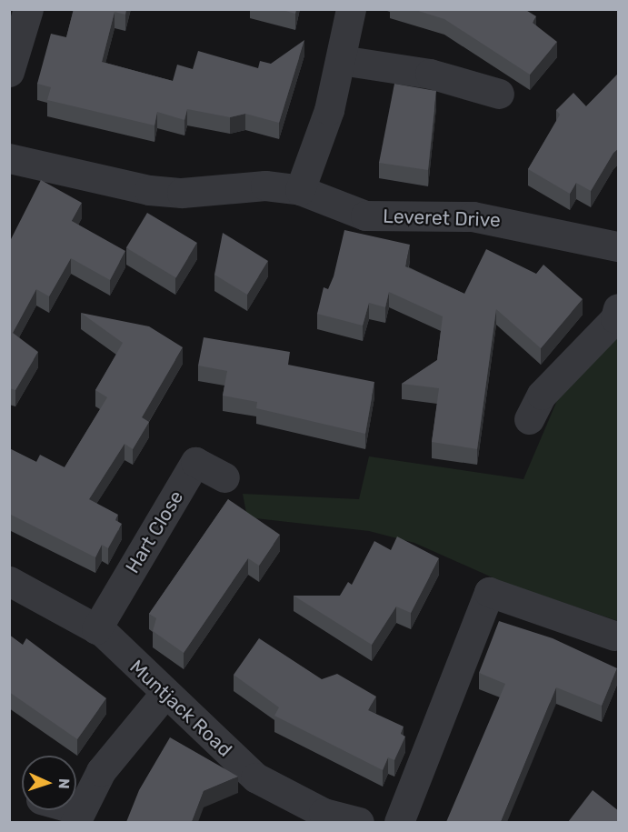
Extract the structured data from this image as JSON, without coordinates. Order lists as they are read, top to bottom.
{
  "streets": {
    "street": ["Leveret Drive", "Hart Close", "Muntjack Road"]
  },
  "crossings": [
    ["Hart Close", "Muntjack Road"]
  ],
  "north": "right"
}
